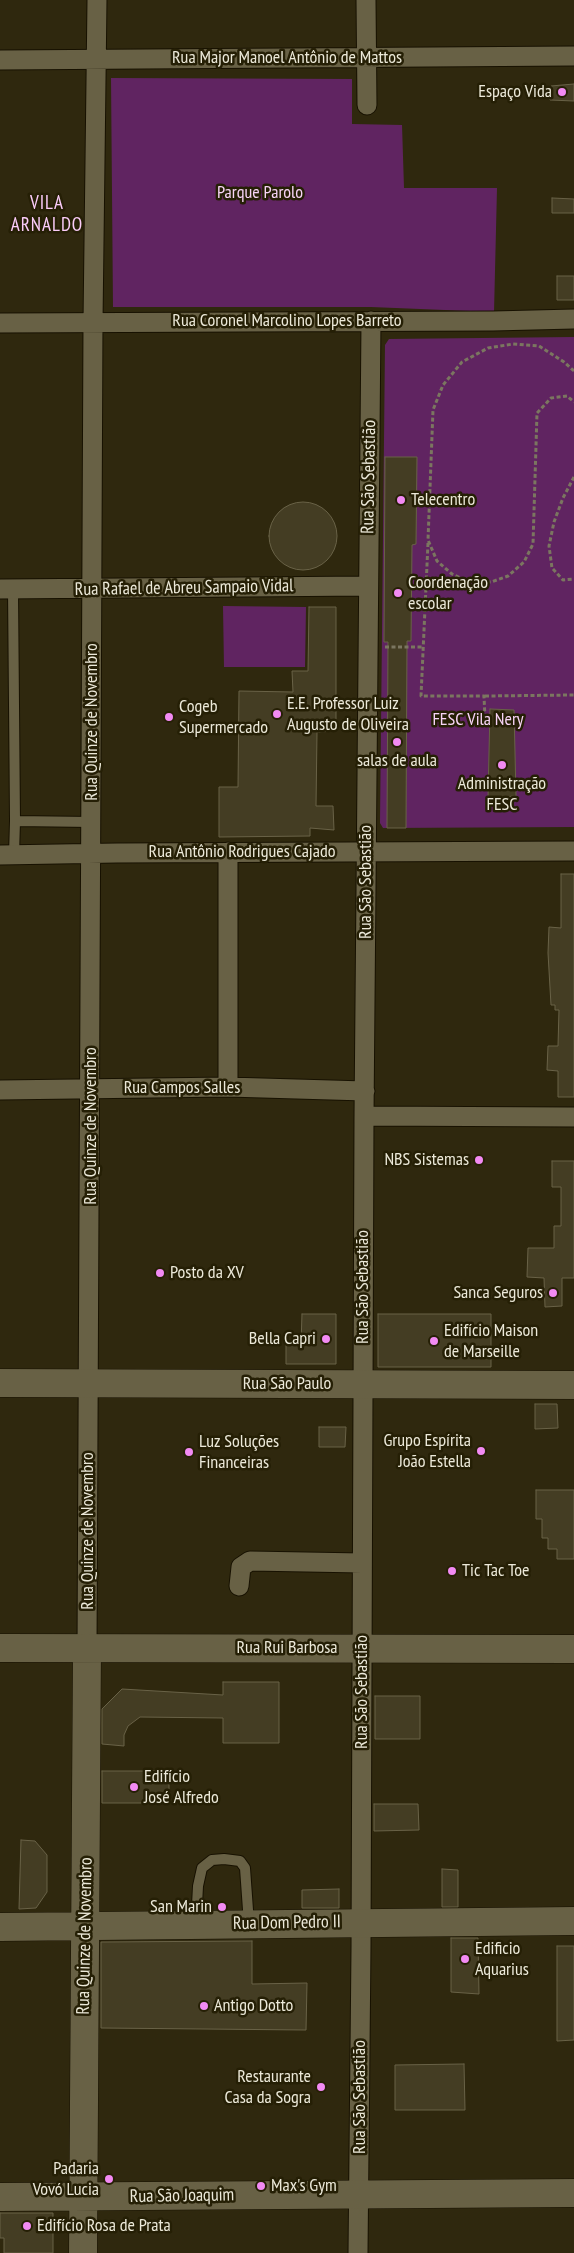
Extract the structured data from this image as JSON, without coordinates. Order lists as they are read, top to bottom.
{
  "streets": {
    "main road": [
      "Rua Quinze de Novembro",
      "Rua São Paulo",
      "Rua Rui Barbosa",
      "Rua Dom Pedro II",
      "Rua São Joaquim"
    ],
    "street": [
      "Rua Major Manoel Antônio de Mattos",
      "Rua Coronel Marcolino Lopes Barreto",
      "Rua São Sebastião",
      "Rua Rafael de Abreu Sampaio Vidal",
      "Rua Antônio Rodrigues Cajado",
      "Rua Campos Salles"
    ]
  },
  "crossings": [
    ["Rua Major Manoel Antônio de Mattos", "Rua Quinze de Novembro"],
    ["Rua Coronel Marcolino Lopes Barreto", "Rua São Sebastião"],
    ["Rua Coronel Marcolino Lopes Barreto", "Rua Quinze de Novembro"],
    ["Rua São Sebastião", "Rua Rafael de Abreu Sampaio Vidal"],
    ["Rua São Sebastião", "Rua Antônio Rodrigues Cajado"],
    ["Rua São Sebastião", "Rua Campos Salles"],
    ["Rua São Sebastião", "Rua São Paulo"],
    ["Rua São Sebastião", "Rua Rui Barbosa"],
    ["Rua São Sebastião", "Rua Dom Pedro II"],
    ["Rua São Sebastião", "Rua São Joaquim"],
    ["Rua Rafael de Abreu Sampaio Vidal", "Rua Quinze de Novembro"],
    ["Rua Quinze de Novembro", "Rua Antônio Rodrigues Cajado"],
    ["Rua Quinze de Novembro", "Rua Campos Salles"],
    ["Rua Quinze de Novembro", "Rua São Paulo"],
    ["Rua Quinze de Novembro", "Rua Rui Barbosa"],
    ["Rua Quinze de Novembro", "Rua Dom Pedro II"],
    ["Rua Quinze de Novembro", "Rua São Joaquim"]
  ],
  "districts": ["VILA ARNALDO"],
  "parks": ["Parque Parolo", "FESC Vila Nery"],
  "places": [
    "Espaço Vida",
    "Telecentro",
    "Coordenação escolar",
    "E.E. Professor Luiz Augusto de Oliveira",
    "Cogeb Supermercado",
    "salas de aula",
    "Administração FESC",
    "NBS Sistemas",
    "Posto da XV",
    "Sanca Seguros",
    "Bella Capri",
    "Edifício Maison de Marseille",
    "Grupo Espírita João Estella",
    "Luz Soluções Financeiras",
    "Tic Tac Toe",
    "Edifício José Alfredo",
    "San Marin",
    "Edificio Aquarius",
    "Antigo Dotto",
    "Restaurante Casa da Sogra",
    "Padaria Vovó Lucia",
    "Max's Gym",
    "Edifício Rosa de Prata"
  ]
}
